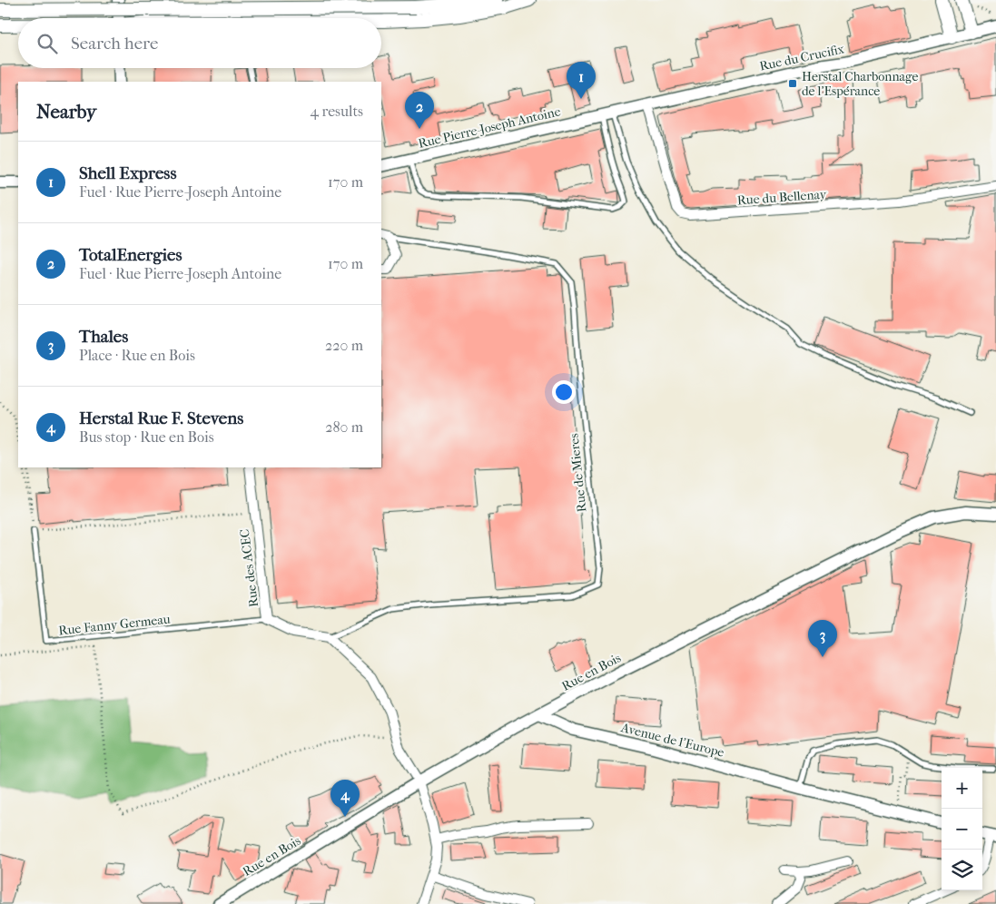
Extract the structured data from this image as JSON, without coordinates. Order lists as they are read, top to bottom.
{
  "streets": {
    "street": [
      "Rue du Crucifix",
      "Rue Pierre-Joseph Antoine",
      "Rue du Bellenay",
      "Rue des ACEC",
      "Rue en Bois",
      "Avenue de l'Europe"
    ],
    "lane": ["Rue de Mieres", "Rue Fanny Germeau"]
  },
  "crossings": [
    ["Rue du Crucifix", "Rue Pierre-Joseph Antoine"],
    ["Rue du Crucifix", "Rue du Bellenay"],
    ["Rue de Mieres", "Rue des ACEC"],
    ["Rue des ACEC", "Rue Fanny Germeau"],
    ["Rue en Bois", "Avenue de l'Europe"]
  ],
  "places": {
    "transit": ["Herstal Charbonnage de l'Espérance"]
  },
  "page": {
    "search": "Search here",
    "pins": [
      "1",
      "2",
      "3",
      "4"
    ],
    "heading": ["Nearby", "4 results"],
    "list": [
      {
        "mark": "1",
        "name": "Shell Express",
        "note": "Fuel · Rue Pierre-Joseph Antoine",
        "value": "170 m"
      },
      {
        "mark": "2",
        "name": "TotalEnergies",
        "note": "Fuel · Rue Pierre-Joseph Antoine",
        "value": "170 m"
      },
      {
        "mark": "3",
        "name": "Thales",
        "note": "Place · Rue en Bois",
        "value": "220 m"
      },
      {
        "mark": "4",
        "name": "Herstal Rue F. Stevens",
        "note": "Bus stop · Rue en Bois",
        "value": "280 m"
      }
    ],
    "map_buttons": ["+", "−"]
  }
}
